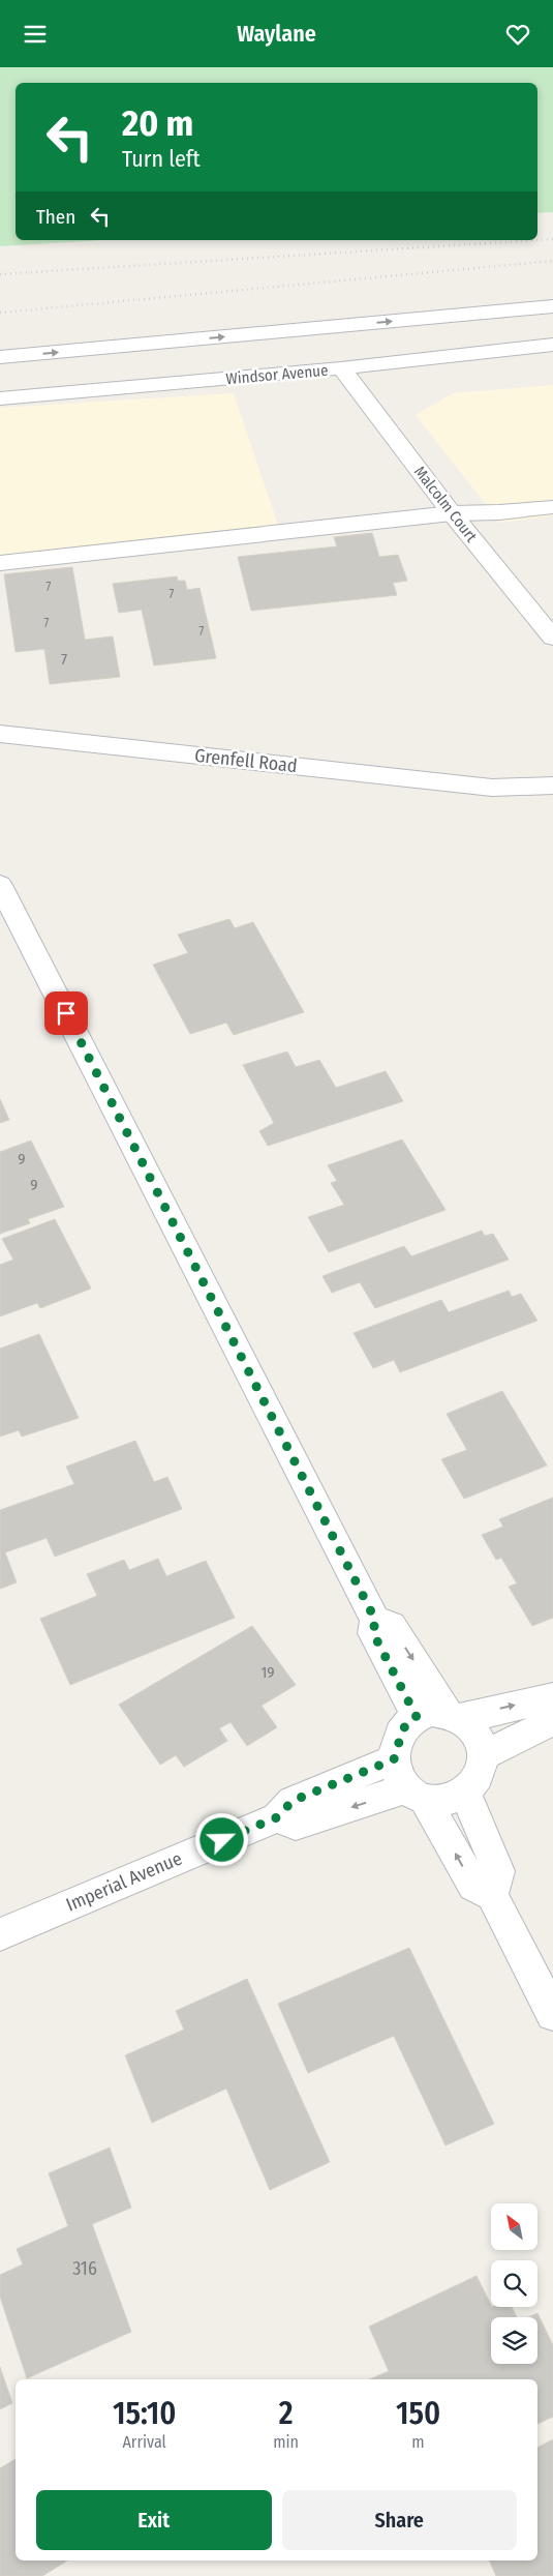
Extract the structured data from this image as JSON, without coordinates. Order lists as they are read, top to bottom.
{
  "streets": {
    "street": [
      "Windsor Avenue",
      "Malcolm Court",
      "Grenfell Road",
      "Imperial Avenue"
    ]
  },
  "crossings": [
    ["Windsor Avenue", "Malcolm Court"]
  ],
  "house_numbers": [
    "7",
    "7",
    "7",
    "7",
    "7",
    "9",
    "9",
    "19",
    "316"
  ],
  "north": "top left",
  "page": {
    "header": "Waylane",
    "turn": ["20 m", "Turn left"],
    "then": "Then",
    "eta": [
      "15:10",
      "Arrival",
      "2",
      "min",
      "150",
      "m"
    ],
    "buttons": ["Exit", "Share"]
  }
}
